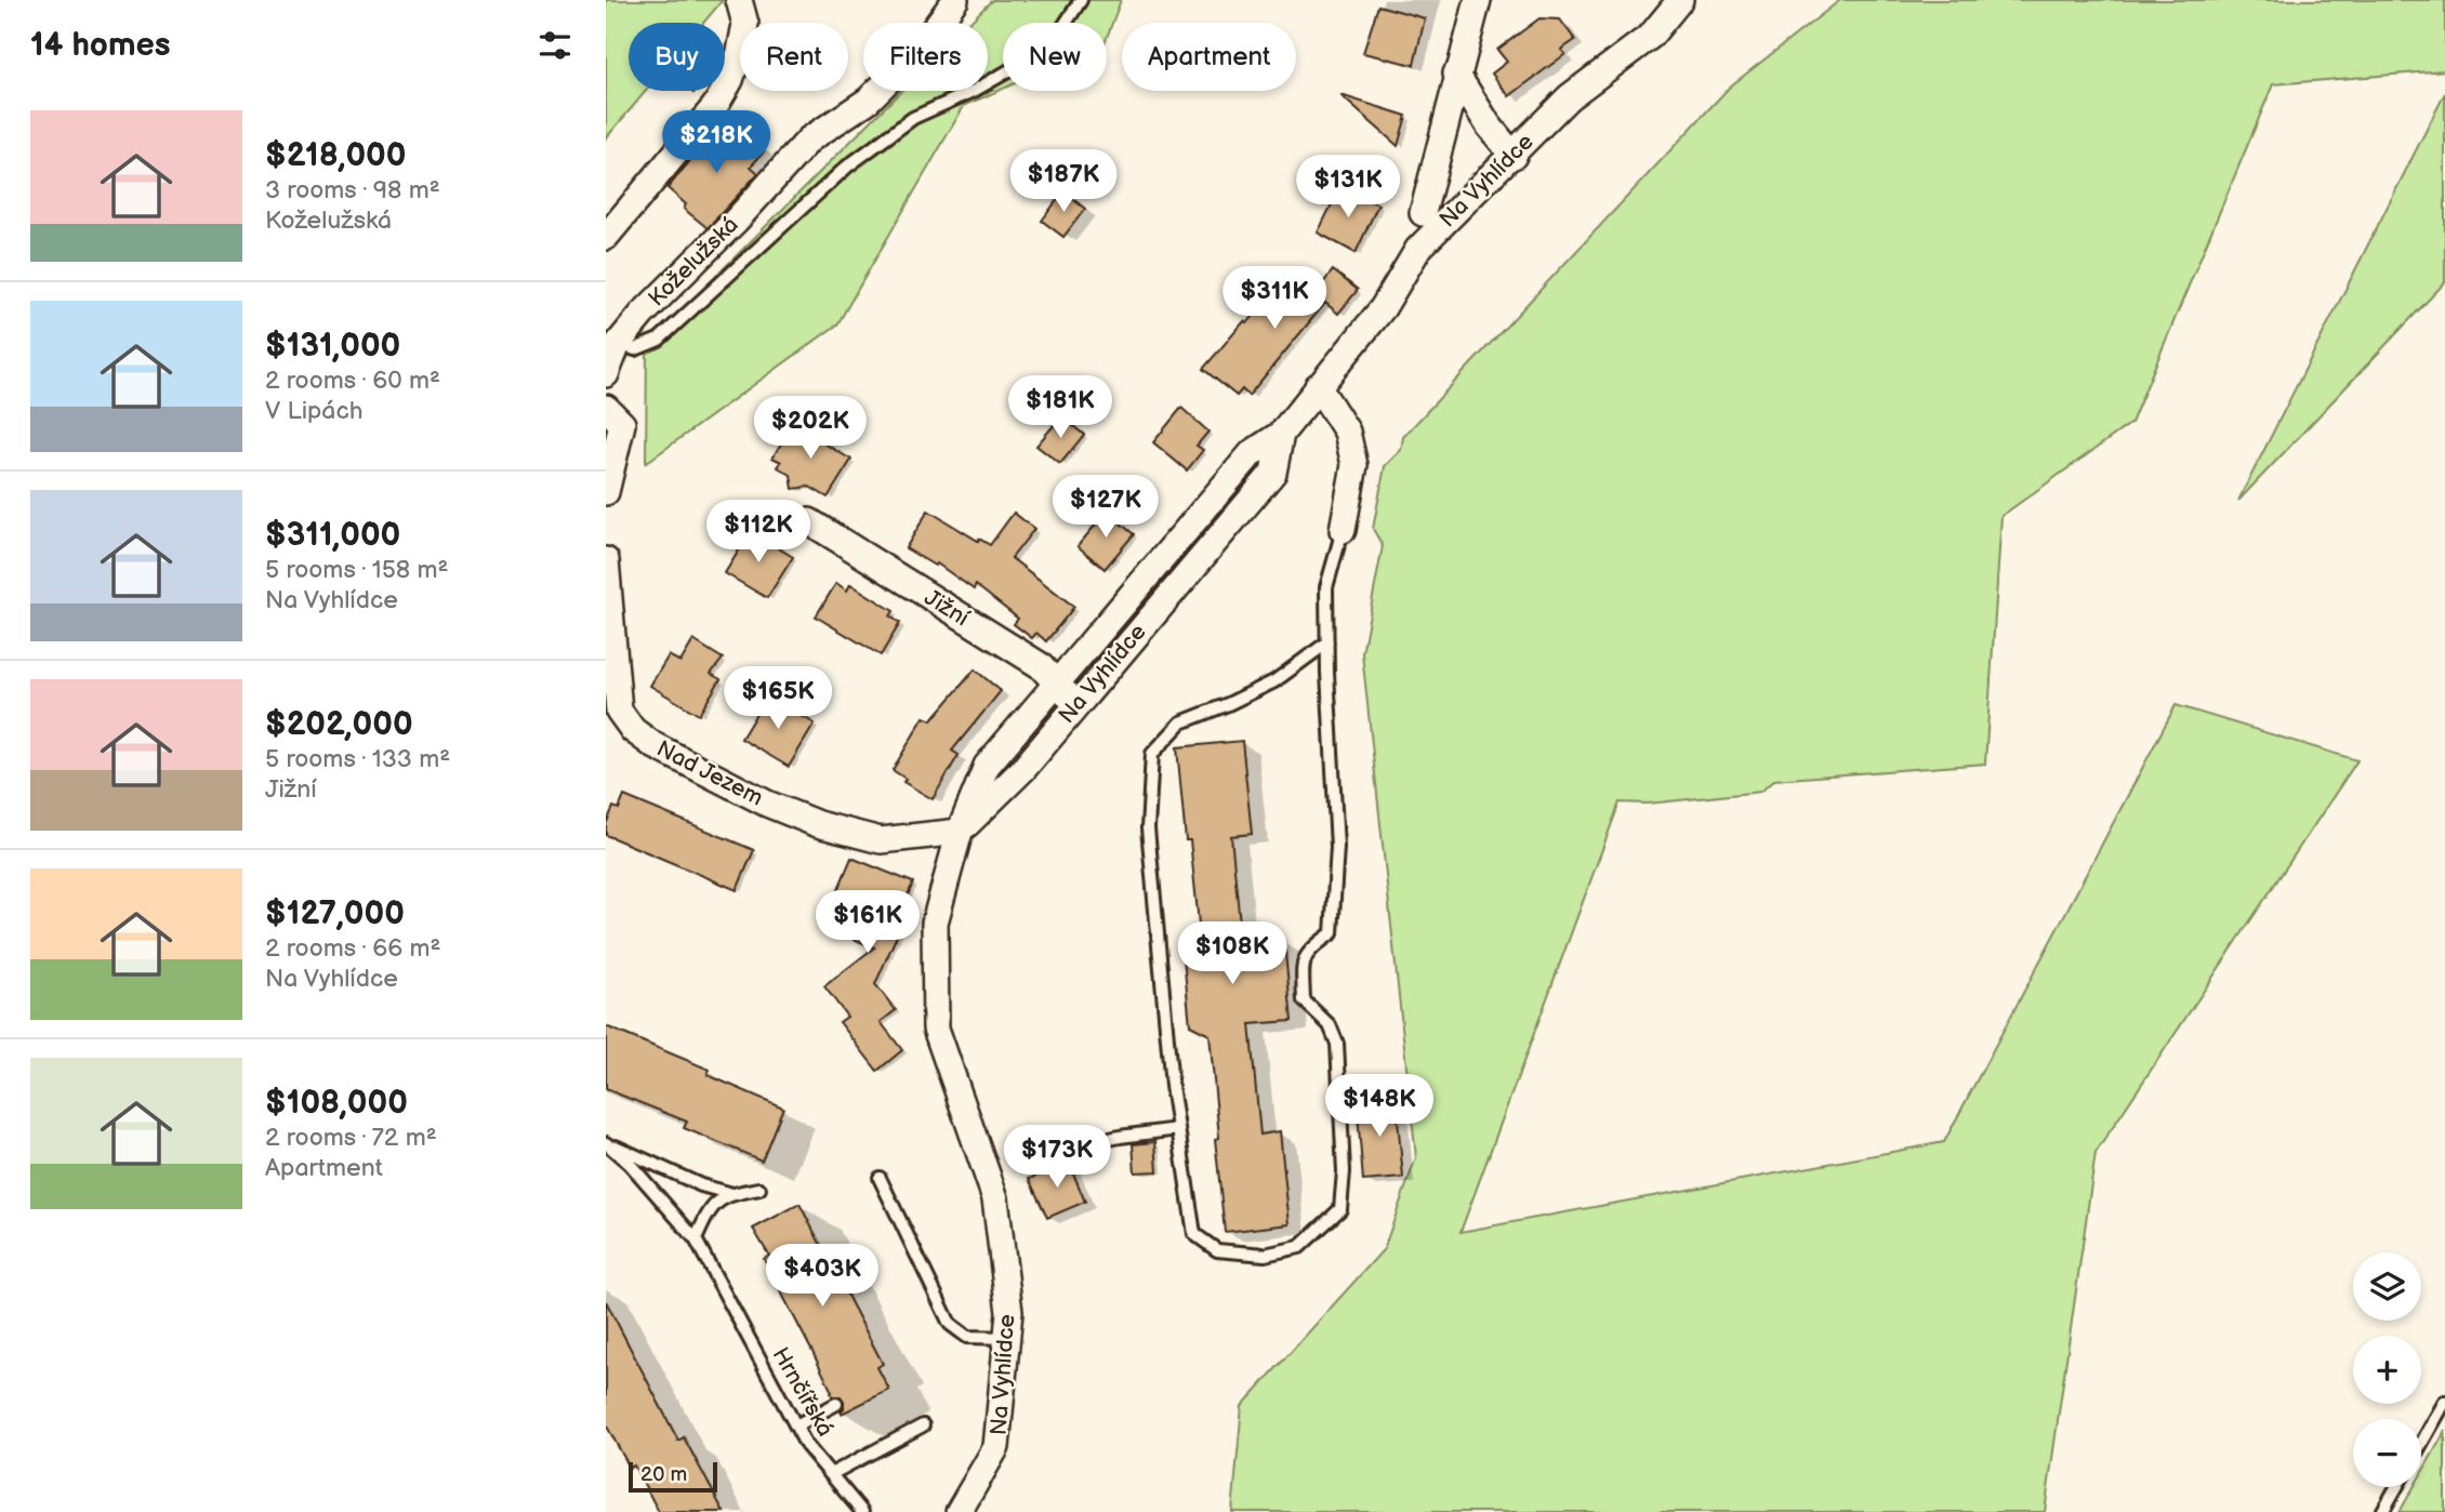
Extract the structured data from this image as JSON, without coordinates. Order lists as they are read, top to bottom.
{
  "streets": {
    "street": [
      "Na Vyhlídce",
      "Koželužská",
      "Jižní",
      "Nad Jezem"
    ],
    "lane": ["Hrnčířská"]
  },
  "crossings": [
    ["Na Vyhlídce", "Jižní"],
    ["Na Vyhlídce", "Nad Jezem"]
  ],
  "scale_bar": "20 m",
  "page": {
    "heading": "14 homes",
    "chip": [
      "Buy",
      "Rent",
      "Filters",
      "New",
      "Apartment"
    ],
    "list": [
      {
        "name": "$218,000",
        "note": "3 rooms · 98 m² · Koželužská"
      },
      {
        "name": "$131,000",
        "note": "2 rooms · 60 m² · V Lipách"
      },
      {
        "name": "$311,000",
        "note": "5 rooms · 158 m² · Na Vyhlídce"
      },
      {
        "name": "$202,000",
        "note": "5 rooms · 133 m² · Jižní"
      },
      {
        "name": "$127,000",
        "note": "2 rooms · 66 m² · Na Vyhlídce"
      },
      {
        "name": "$108,000",
        "note": "2 rooms · 72 m² · Apartment"
      }
    ],
    "price": [
      "$218K",
      "$187K",
      "$131K",
      "$311K",
      "$181K",
      "$202K",
      "$127K",
      "$112K",
      "$165K",
      "$161K",
      "$108K",
      "$148K",
      "$173K",
      "$403K"
    ],
    "map_buttons": ["+", "−"],
    "scale": "20 m"
  }
}
